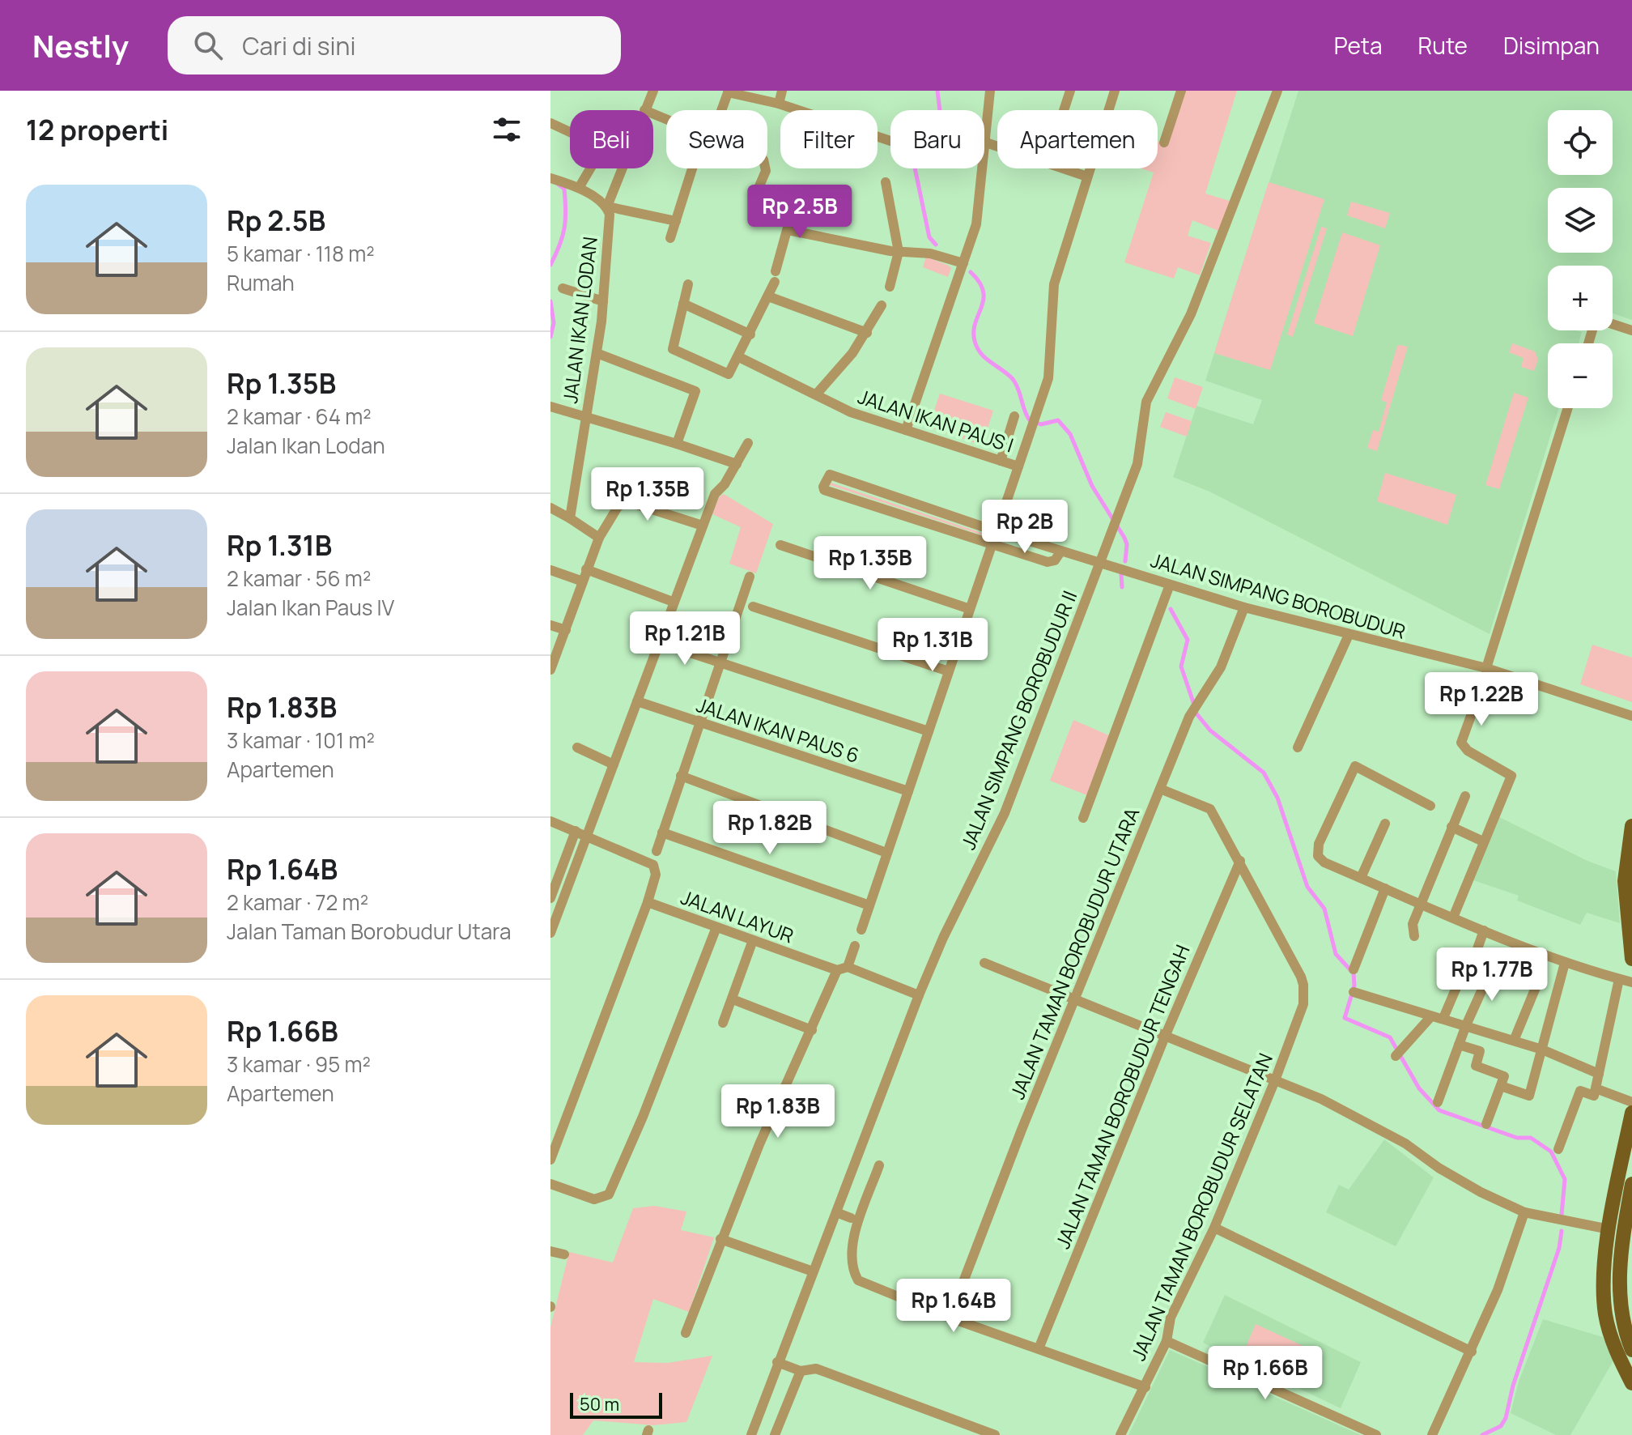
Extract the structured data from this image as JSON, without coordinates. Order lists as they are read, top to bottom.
{
  "streets": {
    "street": [
      "JALAN IKAN LODAN",
      "JALAN IKAN PAUS I",
      "JALAN SIMPANG BOROBUDUR",
      "JALAN SIMPANG BOROBUDUR II",
      "JALAN IKAN PAUS 6",
      "JALAN LAYUR",
      "JALAN TAMAN BOROBUDUR UTARA",
      "JALAN TAMAN BOROBUDUR TENGAH",
      "JALAN TAMAN BOROBUDUR SELATAN"
    ]
  },
  "crossings": [
    ["JALAN SIMPANG BOROBUDUR", "JALAN SIMPANG BOROBUDUR II"],
    ["JALAN SIMPANG BOROBUDUR", "JALAN TAMAN BOROBUDUR UTARA"],
    ["JALAN SIMPANG BOROBUDUR II", "JALAN LAYUR"],
    ["JALAN TAMAN BOROBUDUR UTARA", "JALAN TAMAN BOROBUDUR SELATAN"],
    ["JALAN TAMAN BOROBUDUR TENGAH", "JALAN TAMAN BOROBUDUR SELATAN"]
  ],
  "scale_bar": "50 m",
  "page": {
    "header": "Nestly",
    "search": "Cari di sini",
    "nav": ["Peta", "Rute", "Disimpan"],
    "heading": "12 properti",
    "map_buttons": ["+", "−"],
    "chip": [
      "Beli",
      "Sewa",
      "Filter",
      "Baru",
      "Apartemen"
    ],
    "list": [
      {
        "name": "Rp 2.5B",
        "note": "5 kamar · 118 m² · Rumah"
      },
      {
        "name": "Rp 1.35B",
        "note": "2 kamar · 64 m² · Jalan Ikan Lodan"
      },
      {
        "name": "Rp 1.31B",
        "note": "2 kamar · 56 m² · Jalan Ikan Paus IV"
      },
      {
        "name": "Rp 1.83B",
        "note": "3 kamar · 101 m² · Apartemen"
      },
      {
        "name": "Rp 1.64B",
        "note": "2 kamar · 72 m² · Jalan Taman Borobudur Utara"
      },
      {
        "name": "Rp 1.66B",
        "note": "3 kamar · 95 m² · Apartemen"
      }
    ],
    "price": [
      "Rp 2.5B",
      "Rp 1.35B",
      "Rp 2B",
      "Rp 1.35B",
      "Rp 1.21B",
      "Rp 1.31B",
      "Rp 1.22B",
      "Rp 1.82B",
      "Rp 1.77B",
      "Rp 1.83B",
      "Rp 1.64B",
      "Rp 1.66B"
    ],
    "scale": "50 m"
  }
}
